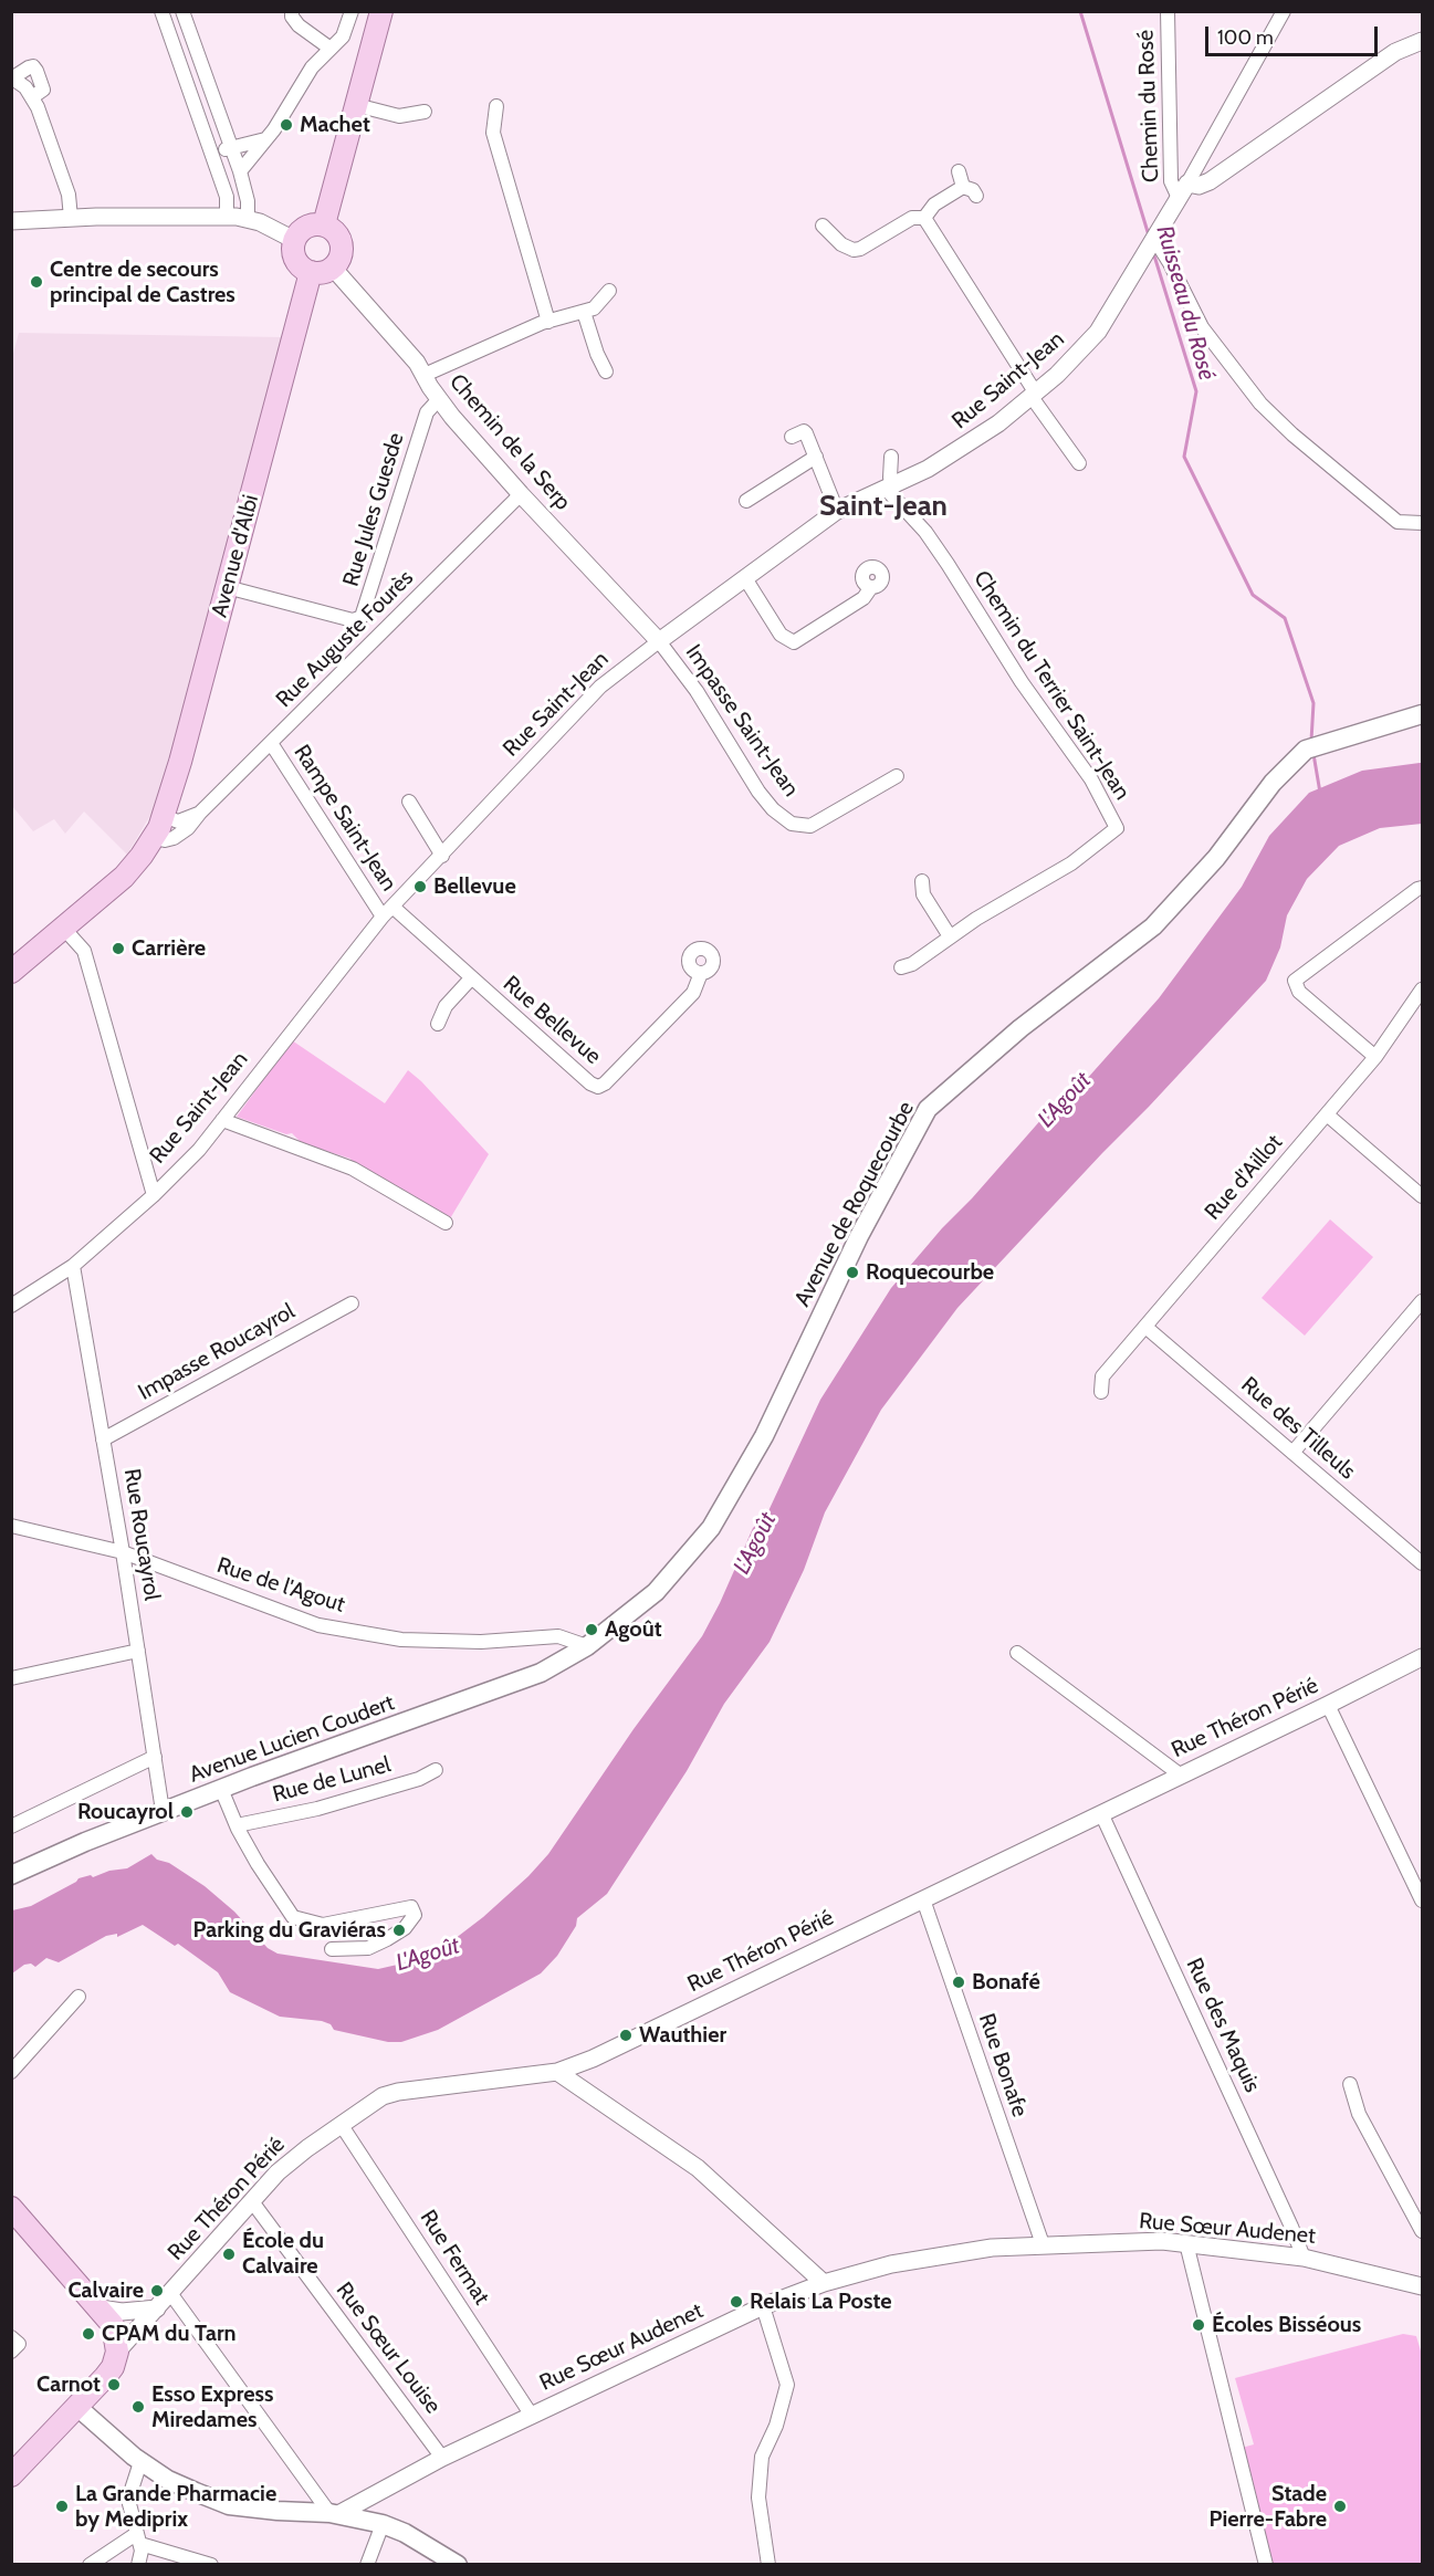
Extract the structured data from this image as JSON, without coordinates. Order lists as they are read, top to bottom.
{
  "streets": {
    "main road": ["Avenue d'Albi", "Avenue de Roquecourbe", "Avenue Lucien Coudert"],
    "street": [
      "Chemin du Rosé",
      "Rue Saint-Jean",
      "Chemin de la Serp",
      "Rue Jules Guesde",
      "Rue Auguste Fourès",
      "Chemin du Terrier Saint-Jean",
      "Impasse Saint-Jean",
      "Rampe Saint-Jean",
      "Rue Bellevue",
      "Rue d'Aillot",
      "Impasse Roucayrol",
      "Rue des Tilleuls",
      "Rue Roucayrol",
      "Rue de l'Agout",
      "Rue Théron Périé",
      "Rue de Lunel",
      "Rue des Maquis",
      "Rue Bonafe",
      "Rue Sœur Audenet",
      "Rue Fermat",
      "Rue Sœur Louise"
    ]
  },
  "crossings": [
    ["Chemin du Rosé", "Rue Saint-Jean"],
    ["Rue Saint-Jean", "Chemin de la Serp"],
    ["Rue Saint-Jean", "Chemin du Terrier Saint-Jean"],
    ["Rue Saint-Jean", "Impasse Saint-Jean"],
    ["Rue Saint-Jean", "Rampe Saint-Jean"],
    ["Rue Saint-Jean", "Rue Bellevue"],
    ["Rue Saint-Jean", "Rue Roucayrol"],
    ["Chemin de la Serp", "Rue Jules Guesde"],
    ["Chemin de la Serp", "Avenue d'Albi"],
    ["Chemin de la Serp", "Rue Auguste Fourès"],
    ["Chemin de la Serp", "Impasse Saint-Jean"],
    ["Rue Jules Guesde", "Avenue d'Albi"],
    ["Avenue d'Albi", "Rue Auguste Fourès"],
    ["Rue Auguste Fourès", "Rampe Saint-Jean"],
    ["Rampe Saint-Jean", "Rue Bellevue"],
    ["Rue d'Aillot", "Rue des Tilleuls"],
    ["Avenue de Roquecourbe", "Rue de l'Agout"],
    ["Avenue de Roquecourbe", "Avenue Lucien Coudert"],
    ["Impasse Roucayrol", "Rue Roucayrol"],
    ["Rue Roucayrol", "Rue de l'Agout"],
    ["Rue Roucayrol", "Avenue Lucien Coudert"],
    ["Rue de l'Agout", "Avenue Lucien Coudert"],
    ["Rue Théron Périé", "Rue des Maquis"],
    ["Rue Théron Périé", "Rue Bonafe"],
    ["Rue Théron Périé", "Rue Fermat"],
    ["Rue Théron Périé", "Rue Sœur Louise"],
    ["Rue des Maquis", "Rue Sœur Audenet"],
    ["Rue Bonafe", "Rue Sœur Audenet"],
    ["Rue Sœur Audenet", "Rue Fermat"],
    ["Rue Sœur Audenet", "Rue Sœur Louise"]
  ],
  "districts": ["Saint-Jean"],
  "water": ["Ruisseau du Rosé", "L'Agoût"],
  "places": [
    "Machet",
    "Centre de secours principal de Castres",
    "Bellevue",
    "Carrière",
    "Roquecourbe",
    "Agoût",
    "Roucayrol",
    "Parking du Graviéras",
    "Bonafé",
    "Wauthier",
    "École du Calvaire",
    "Calvaire",
    "Relais La Poste",
    "Écoles Bisséous",
    "CPAM du Tarn",
    "Carnot",
    "Esso Express Miredames",
    "La Grande Pharmacie by Mediprix",
    "Stade Pierre-Fabre"
  ],
  "scale_bar": "100 m"
}
